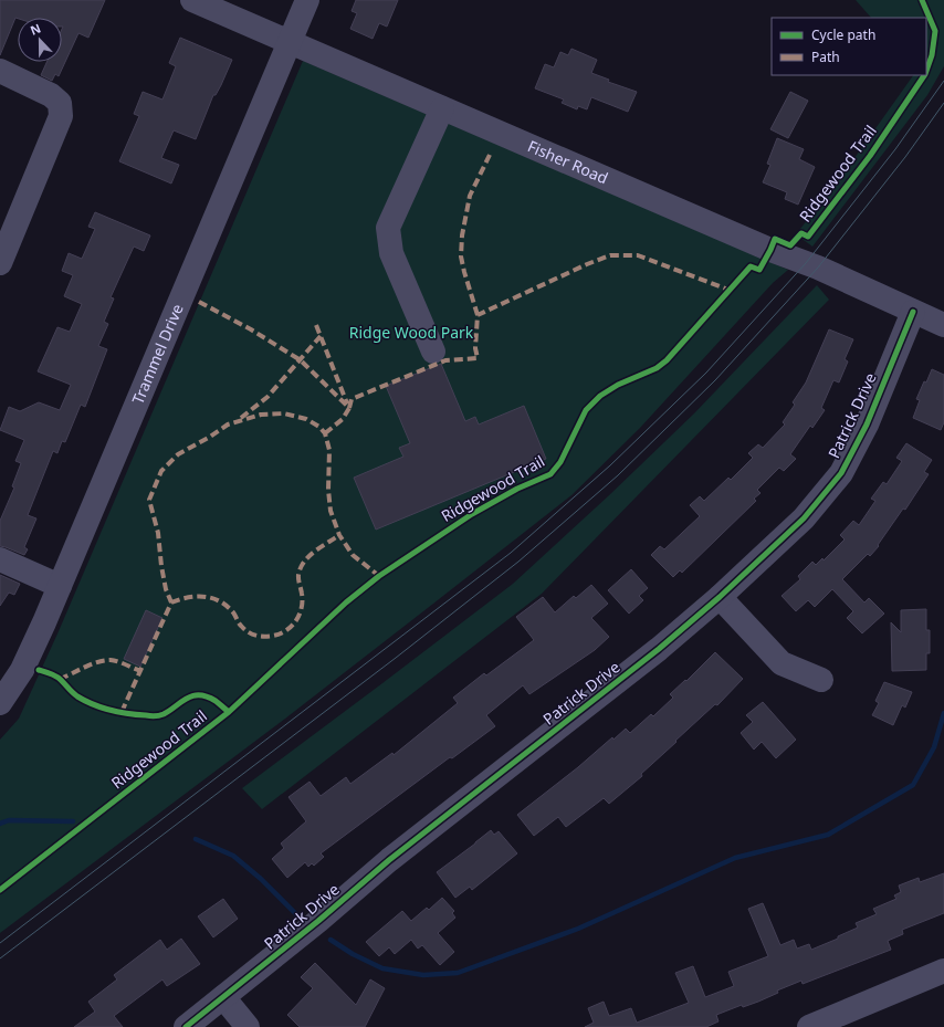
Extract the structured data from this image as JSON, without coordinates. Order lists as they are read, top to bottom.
{
  "streets": {
    "street": ["Fisher Road", "Trammel Drive", "Patrick Drive"],
    "cycle path": ["Ridgewood Trail"]
  },
  "crossings": [
    ["Fisher Road", "Trammel Drive"],
    ["Fisher Road", "Patrick Drive"]
  ],
  "parks": ["Ridge Wood Park"],
  "legend": ["Cycle path", "Path"],
  "north": "top"
}
